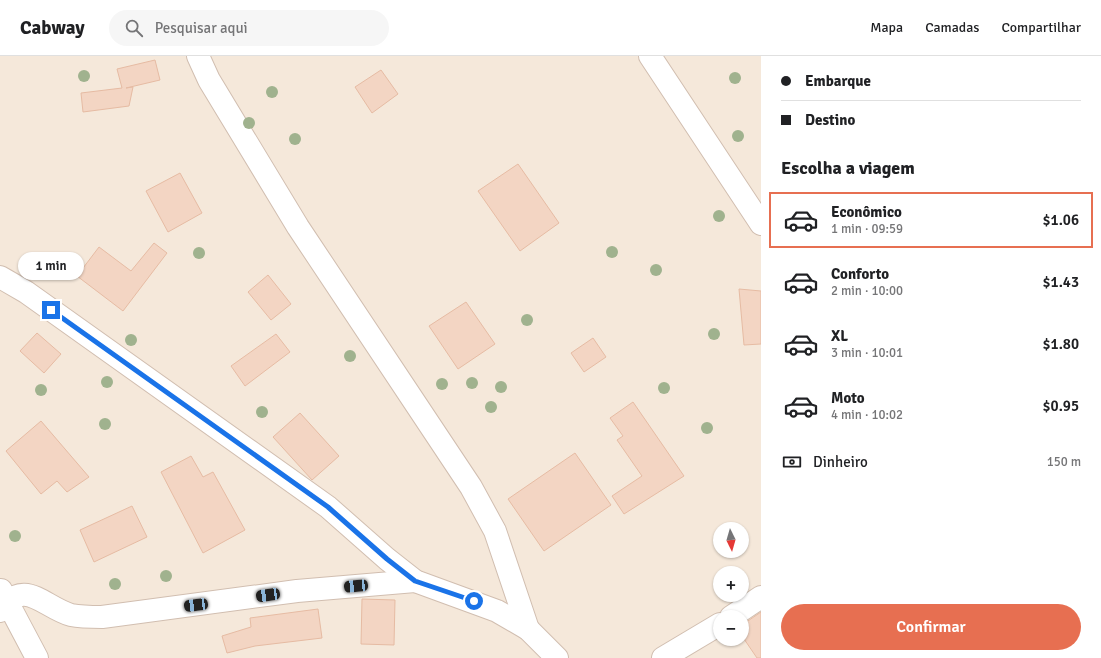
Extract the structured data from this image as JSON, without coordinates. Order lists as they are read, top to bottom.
{
  "north": "bottom",
  "page": {
    "header": "Cabway",
    "search": "Pesquisar aqui",
    "nav": ["Mapa", "Camadas", "Compartilhar"],
    "banner": ["Embarque", "Destino"],
    "heading": "Escolha a viagem",
    "list": [
      {
        "name": "Econômico",
        "note": "1 min · 09:59",
        "value": "$1.06"
      },
      {
        "name": "Conforto",
        "note": "2 min · 10:00",
        "value": "$1.43"
      },
      {
        "name": "XL",
        "note": "3 min · 10:01",
        "value": "$1.80"
      },
      {
        "name": "Moto",
        "note": "4 min · 10:02",
        "value": "$0.95"
      }
    ],
    "bubble": "1 min",
    "pay": ["Dinheiro", "150 m"],
    "map_buttons": ["+", "−"],
    "buttons": "Confirmar"
  }
}
